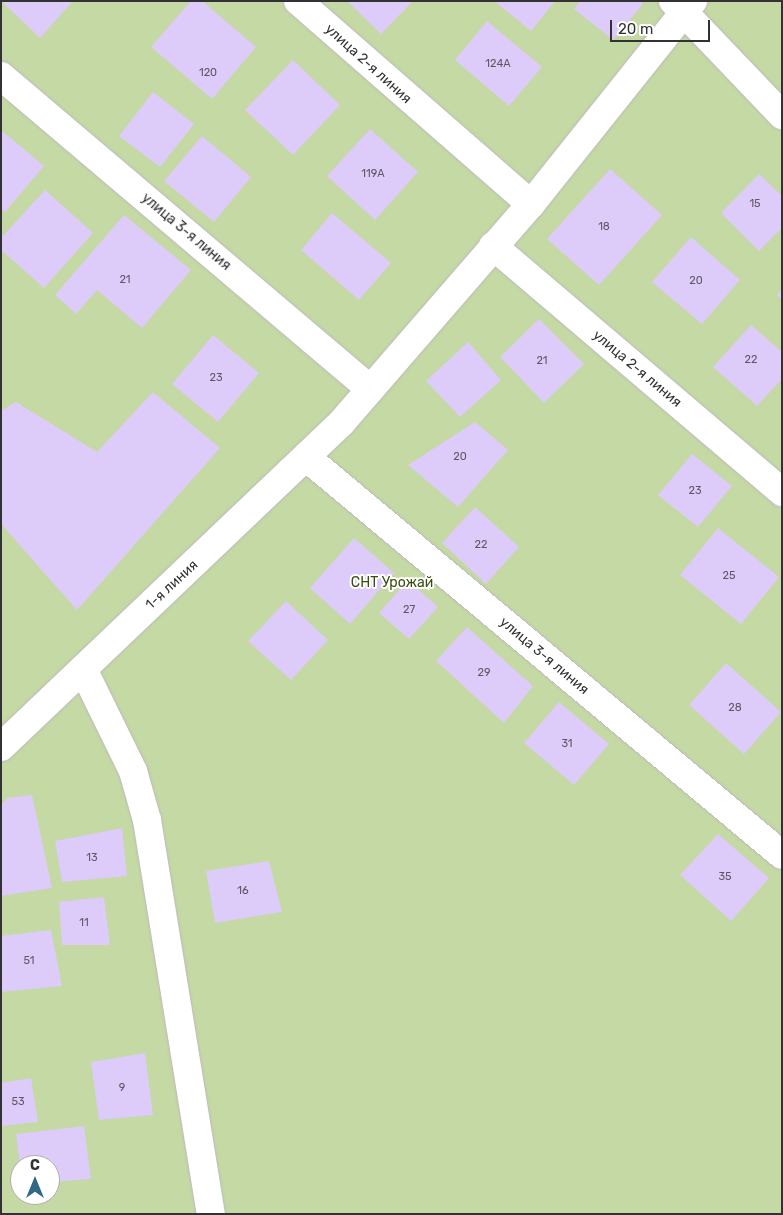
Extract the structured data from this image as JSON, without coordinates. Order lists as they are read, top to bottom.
{
  "streets": {
    "street": ["улица 2-я линия", "улица 3-я линия", "1-я линия"]
  },
  "crossings": [
    ["улица 2-я линия", "1-я линия"],
    ["улица 3-я линия", "1-я линия"]
  ],
  "parks": ["СНТ Урожай"],
  "house_numbers": [
    "124А",
    "120",
    "119А",
    "15",
    "18",
    "21",
    "20",
    "22",
    "21",
    "23",
    "20",
    "23",
    "22",
    "25",
    "27",
    "29",
    "28",
    "31",
    "13",
    "35",
    "16",
    "11",
    "51",
    "9",
    "53"
  ],
  "scale_bar": "20 m",
  "north": "top"
}
